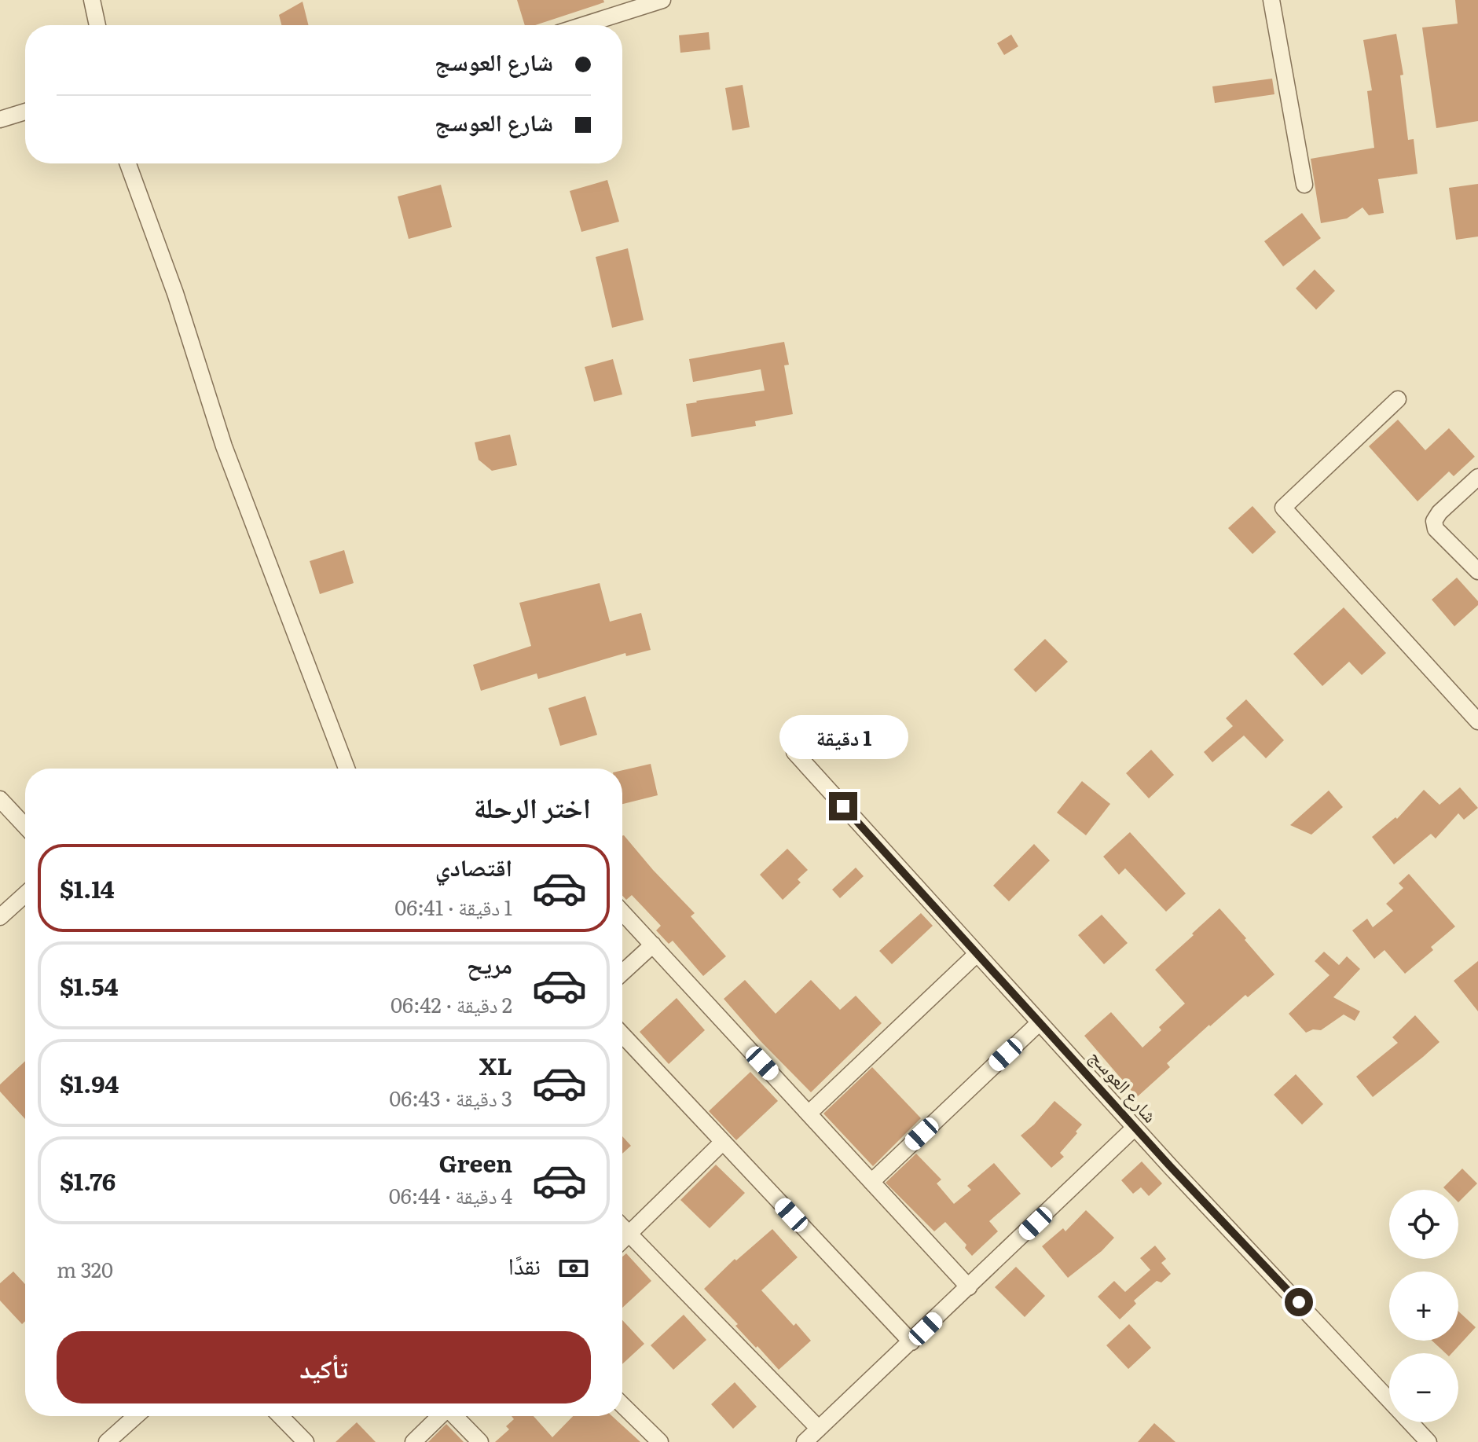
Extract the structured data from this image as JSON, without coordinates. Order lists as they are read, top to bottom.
{
  "streets": {
    "street": ["شارع العوسج"]
  },
  "page": {
    "banner": ["شارع العوسج", "شارع العوسج"],
    "bubble": "1 دقيقة",
    "heading": "اختر الرحلة",
    "list": [
      {
        "name": "اقتصادي",
        "note": "1 دقيقة · 06:41",
        "value": "$1.14"
      },
      {
        "name": "مريح",
        "note": "2 دقيقة · 06:42",
        "value": "$1.54"
      },
      {
        "name": "XL",
        "note": "3 دقيقة · 06:43",
        "value": "$1.94"
      },
      {
        "name": "Green",
        "note": "4 دقيقة · 06:44",
        "value": "$1.76"
      }
    ],
    "map_buttons": ["+", "−"],
    "pay": ["نقدًا", "320 m"],
    "buttons": "تأكيد"
  }
}
